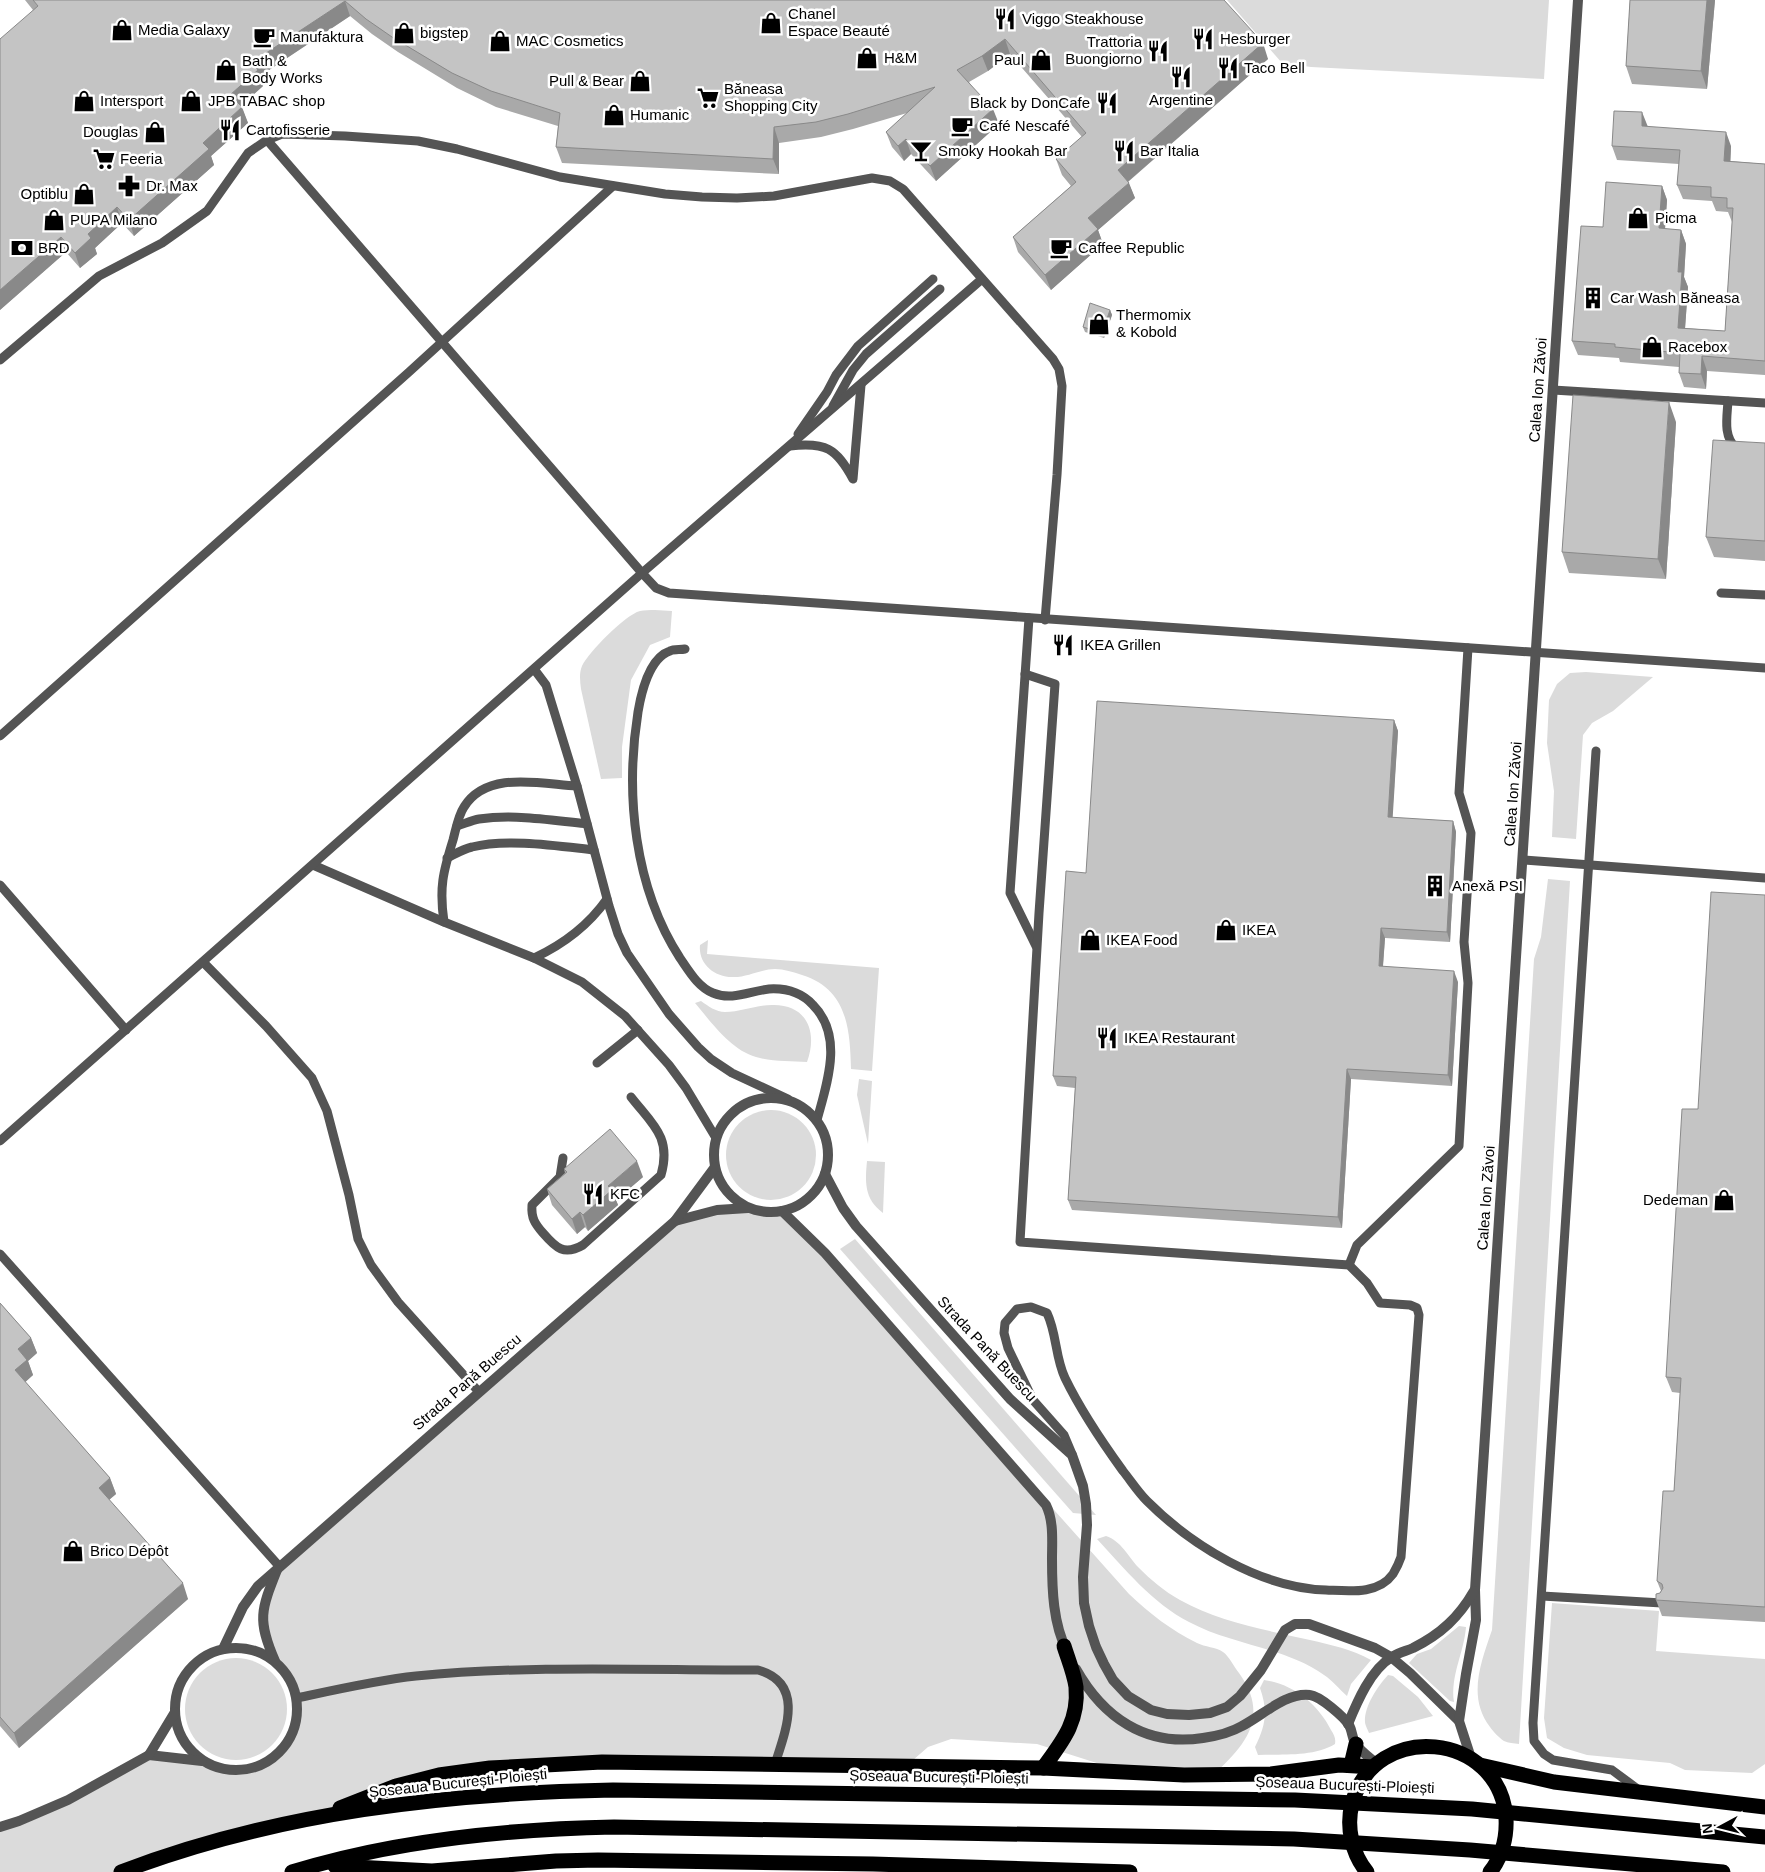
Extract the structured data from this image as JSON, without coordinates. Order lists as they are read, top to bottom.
{
  "streets": {
    "highway": ["Șoseaua București-Ploiești"],
    "street": ["Calea Ion Zăvoi", "Strada Pană Buescu"]
  },
  "crossings": [
    ["Calea Ion Zăvoi", "Strada Pană Buescu"]
  ],
  "places": {
    "restaurant": [
      "Viggo Steakhouse",
      "Hesburger",
      "Trattoria Buongiorno",
      "Taco Bell",
      "Argentine",
      "Black by DonCafe",
      "Cartofisserie",
      "Bar Italia",
      "IKEA Grillen",
      "IKEA Restaurant",
      "KFC"
    ],
    "shop": [
      "Chanel Espace Beauté",
      "Media Galaxy",
      "bigstep",
      "MAC Cosmetics",
      "H&M",
      "Paul",
      "Bath & Body Works",
      "Pull & Bear",
      "Intersport",
      "JPB TABAC shop",
      "Humanic",
      "Douglas",
      "Optiblu",
      "Picma",
      "PUPA Milano",
      "Thermomix & Kobold",
      "Racebox",
      "IKEA",
      "IKEA Food",
      "Dedeman",
      "Brico Dépôt"
    ],
    "cafe": ["Manufaktura", "Café Nescafé", "Caffee Republic"],
    "supermarket": ["Băneasa Shopping City", "Feeria"],
    "bar": ["Smoky Hookah Bar"],
    "pharmacy": ["Dr. Max"],
    "bank": ["BRD"],
    "building": ["Car Wash Băneasa", "Anexă PSI"]
  },
  "north": "left"
}
